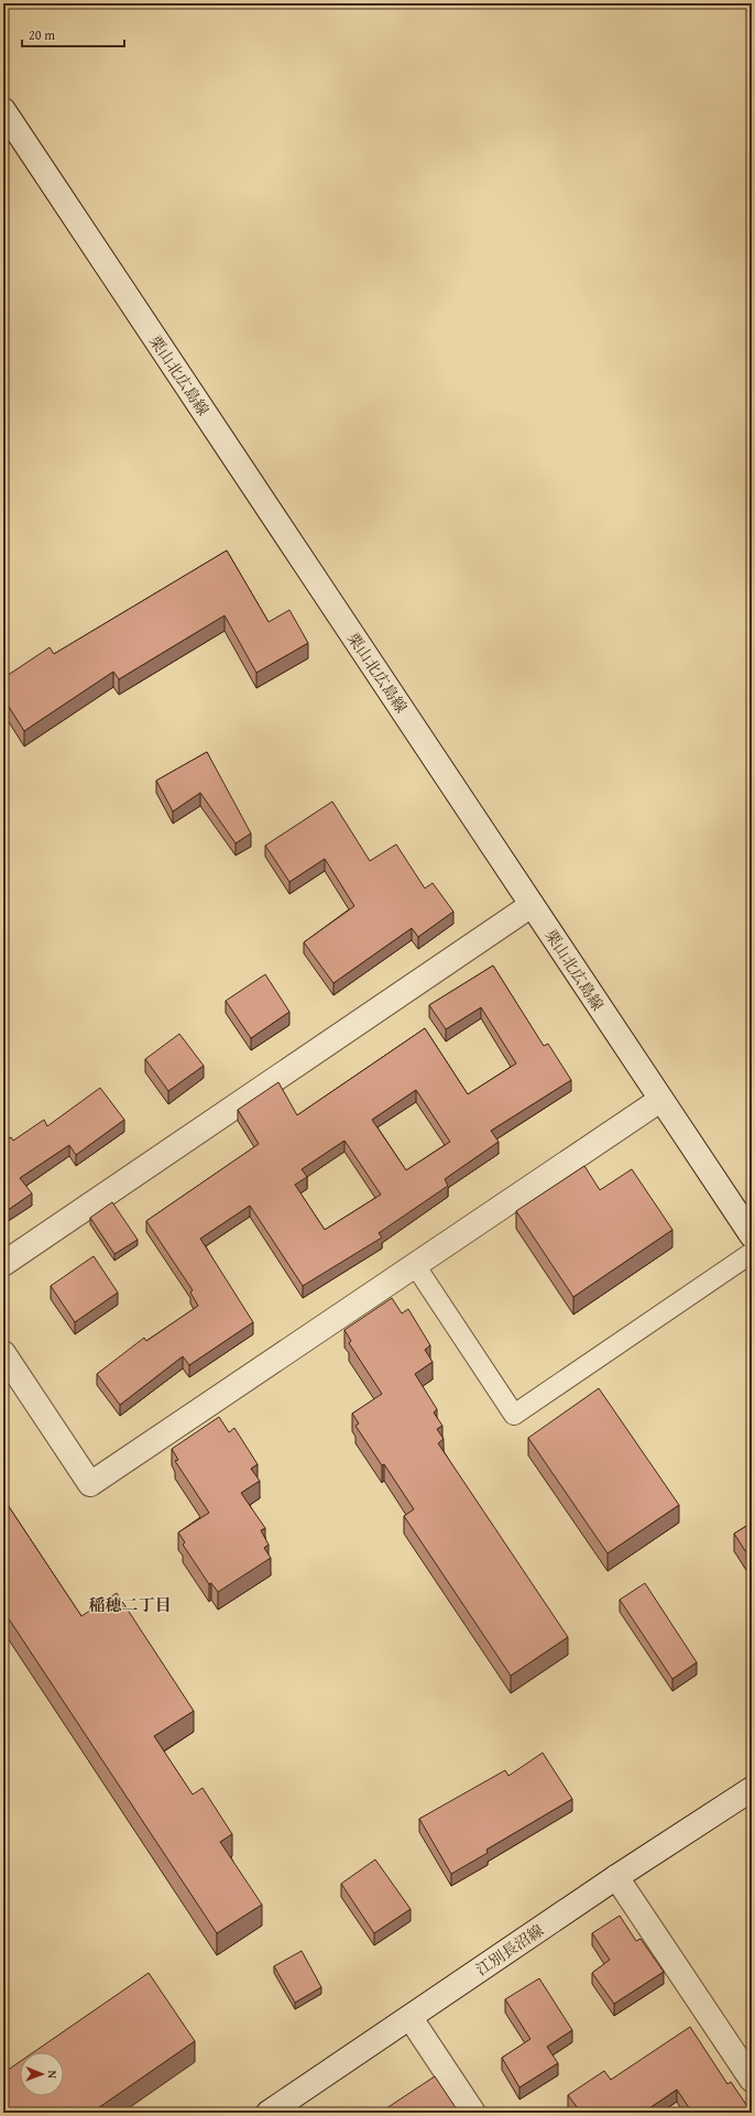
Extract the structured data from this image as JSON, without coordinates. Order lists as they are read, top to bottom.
{
  "streets": {
    "main road": ["栗山北広島線", "江別長沼線"]
  },
  "districts": ["稲穂二丁目"],
  "scale_bar": "20 m",
  "north": "right"
}
